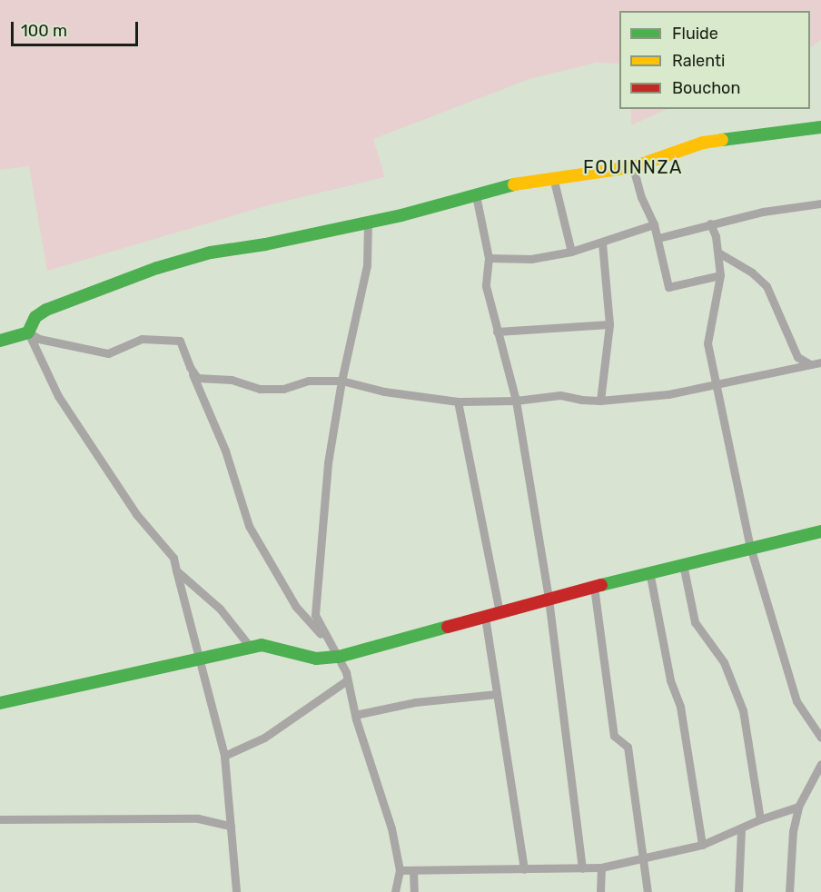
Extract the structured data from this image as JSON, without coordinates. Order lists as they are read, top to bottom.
{
  "districts": ["FOUINNZA"],
  "legend": ["Fluide", "Ralenti", "Bouchon"],
  "scale_bar": "100 m"
}
